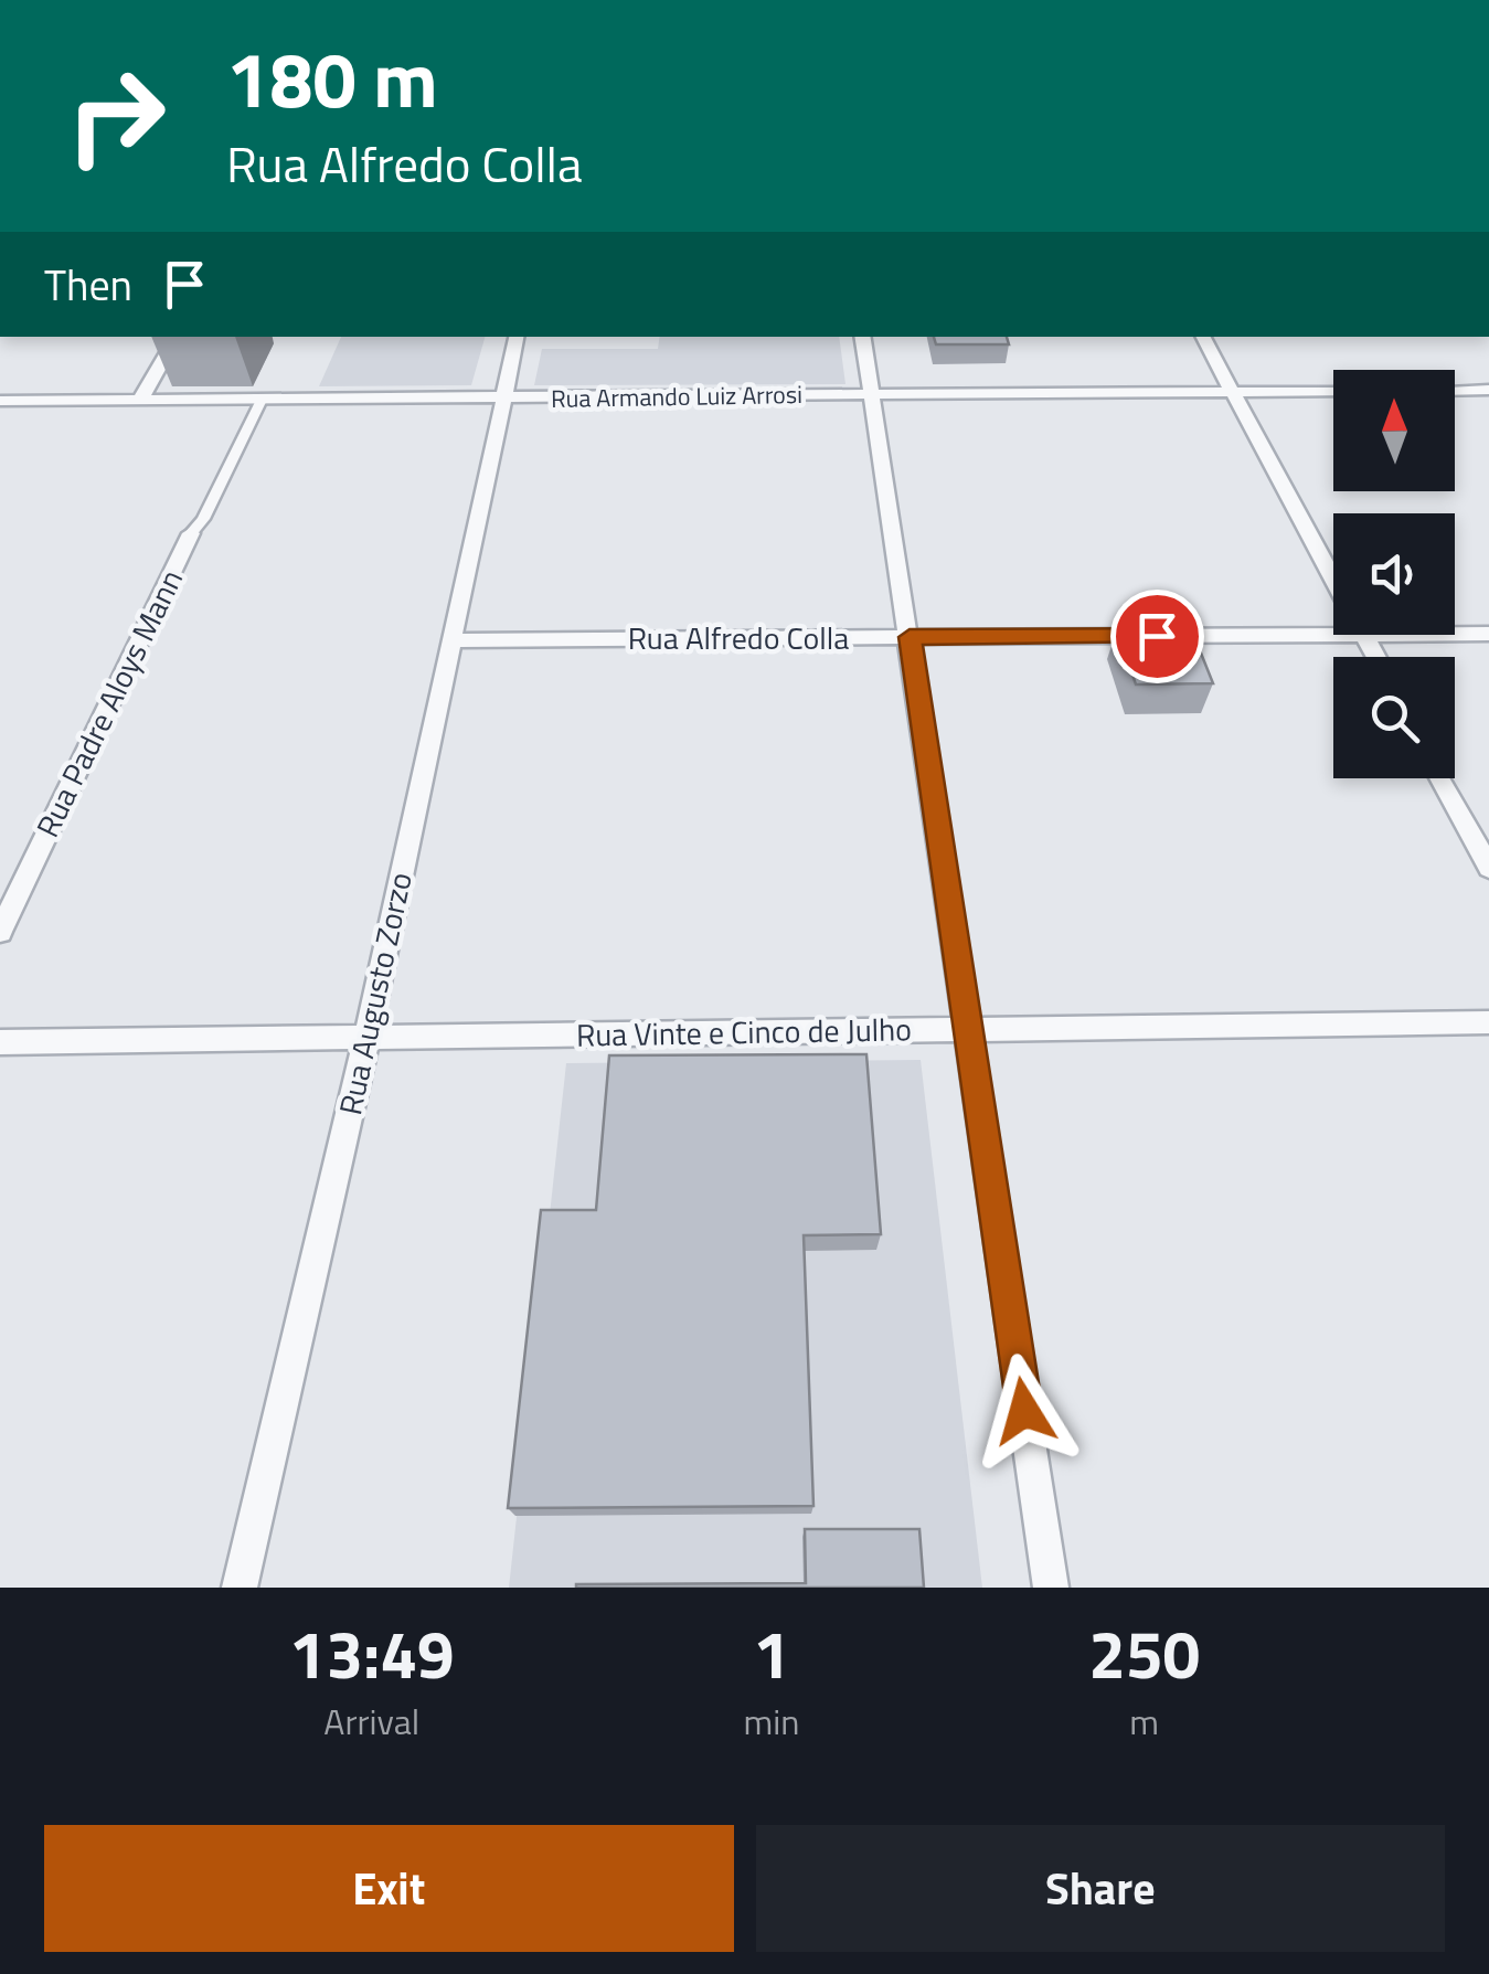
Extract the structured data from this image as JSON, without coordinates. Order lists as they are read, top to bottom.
{
  "streets": {
    "street": [
      "Rua Armando Luiz Arrosi",
      "Rua Alfredo Colla",
      "Rua Padre Aloys Mann",
      "Rua Augusto Zorzo",
      "Rua Vinte e Cinco de Julho"
    ]
  },
  "crossings": [
    ["Rua Armando Luiz Arrosi", "Rua Augusto Zorzo"],
    ["Rua Alfredo Colla", "Rua Augusto Zorzo"],
    ["Rua Augusto Zorzo", "Rua Vinte e Cinco de Julho"]
  ],
  "north": "top",
  "page": {
    "turn": ["180 m", "Rua Alfredo Colla"],
    "then": "Then",
    "eta": [
      "13:49",
      "Arrival",
      "1",
      "min",
      "250",
      "m"
    ],
    "buttons": ["Exit", "Share"]
  }
}
